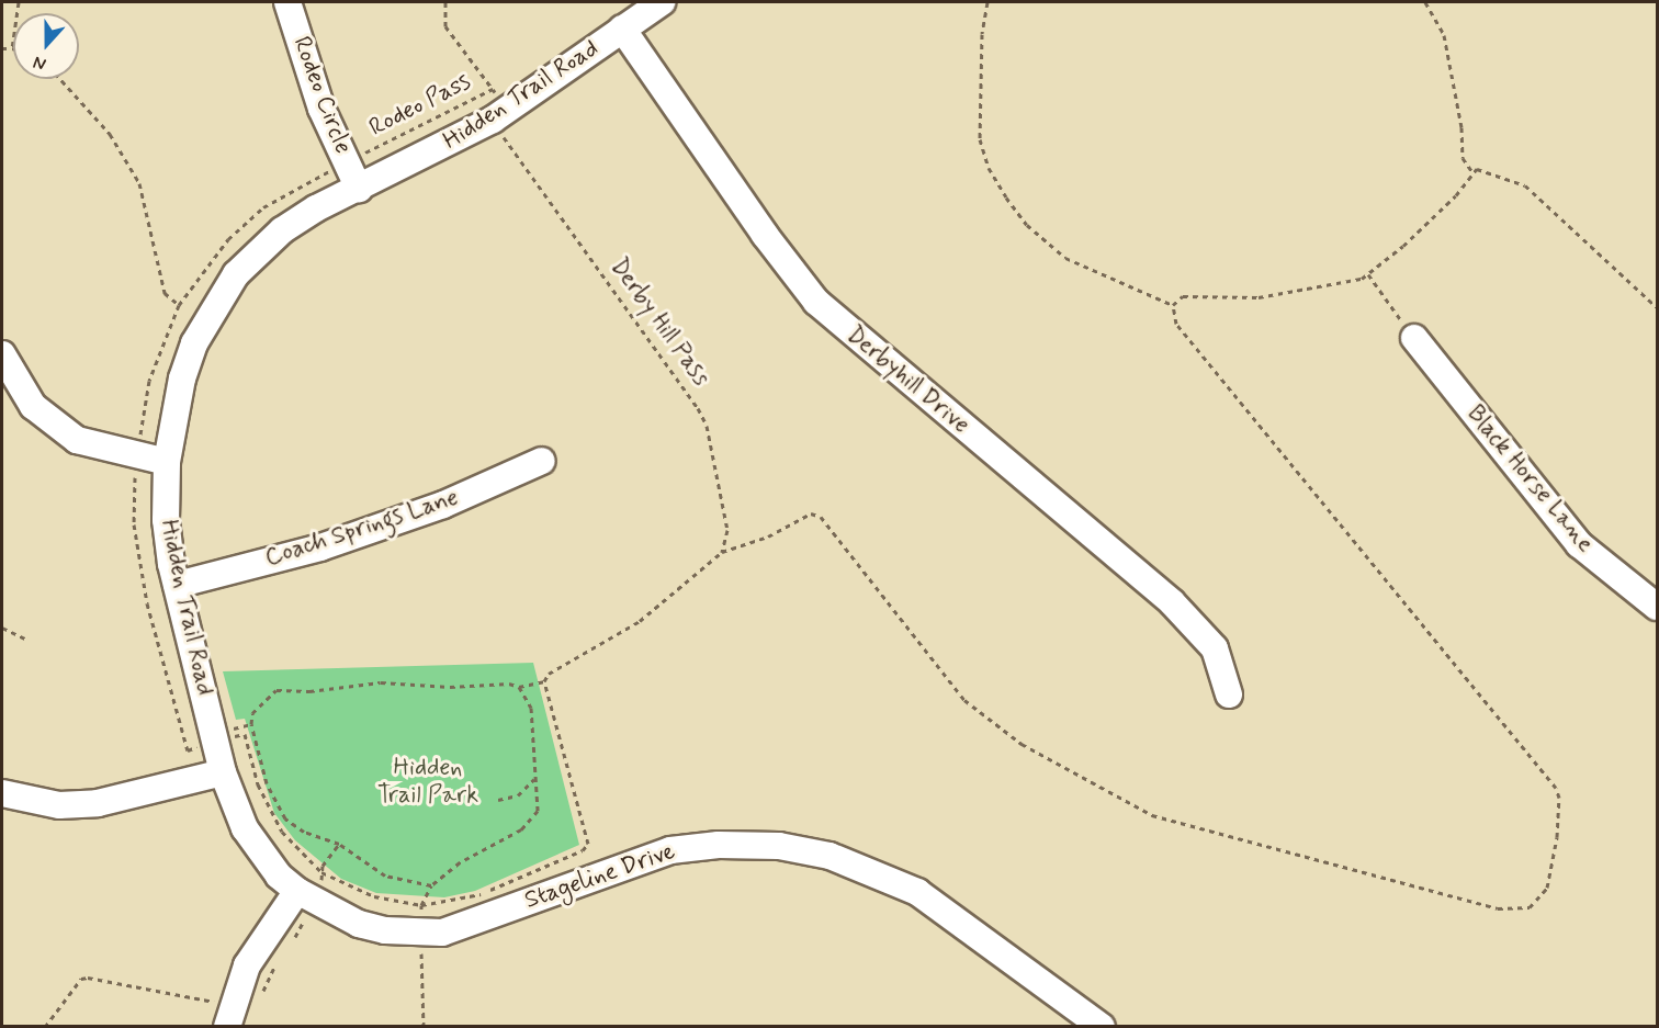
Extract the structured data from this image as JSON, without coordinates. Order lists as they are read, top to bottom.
{
  "streets": {
    "street": [
      "Rodeo Circle",
      "Hidden Trail Road",
      "Derbyhill Drive",
      "Black Horse Lane",
      "Coach Springs Lane",
      "Stageline Drive"
    ],
    "path": ["Rodeo Pass", "Derby Hill Pass"]
  },
  "crossings": [
    ["Rodeo Circle", "Hidden Trail Road"],
    ["Hidden Trail Road", "Derbyhill Drive"],
    ["Hidden Trail Road", "Coach Springs Lane"],
    ["Hidden Trail Road", "Stageline Drive"]
  ],
  "parks": ["Hidden Trail Park"],
  "north": "bottom"
}
